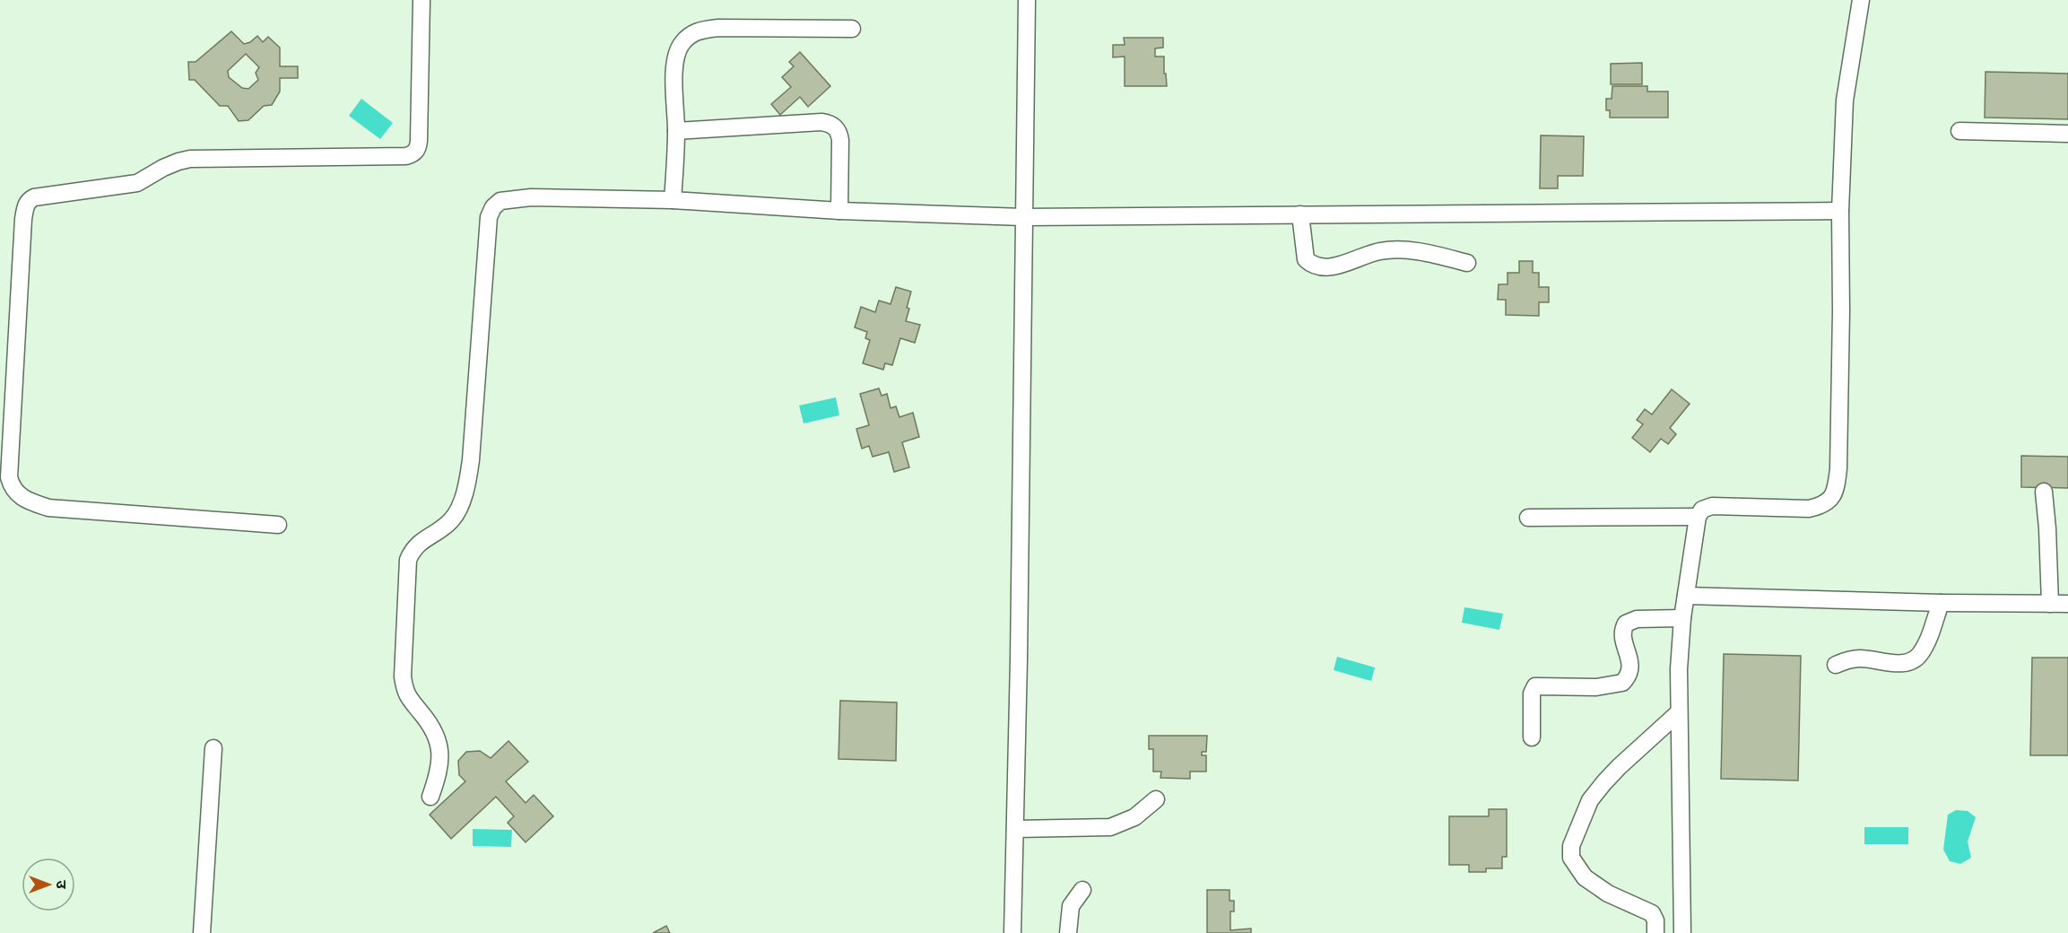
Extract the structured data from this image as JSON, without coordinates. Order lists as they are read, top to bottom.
{
  "north": "right"
}
